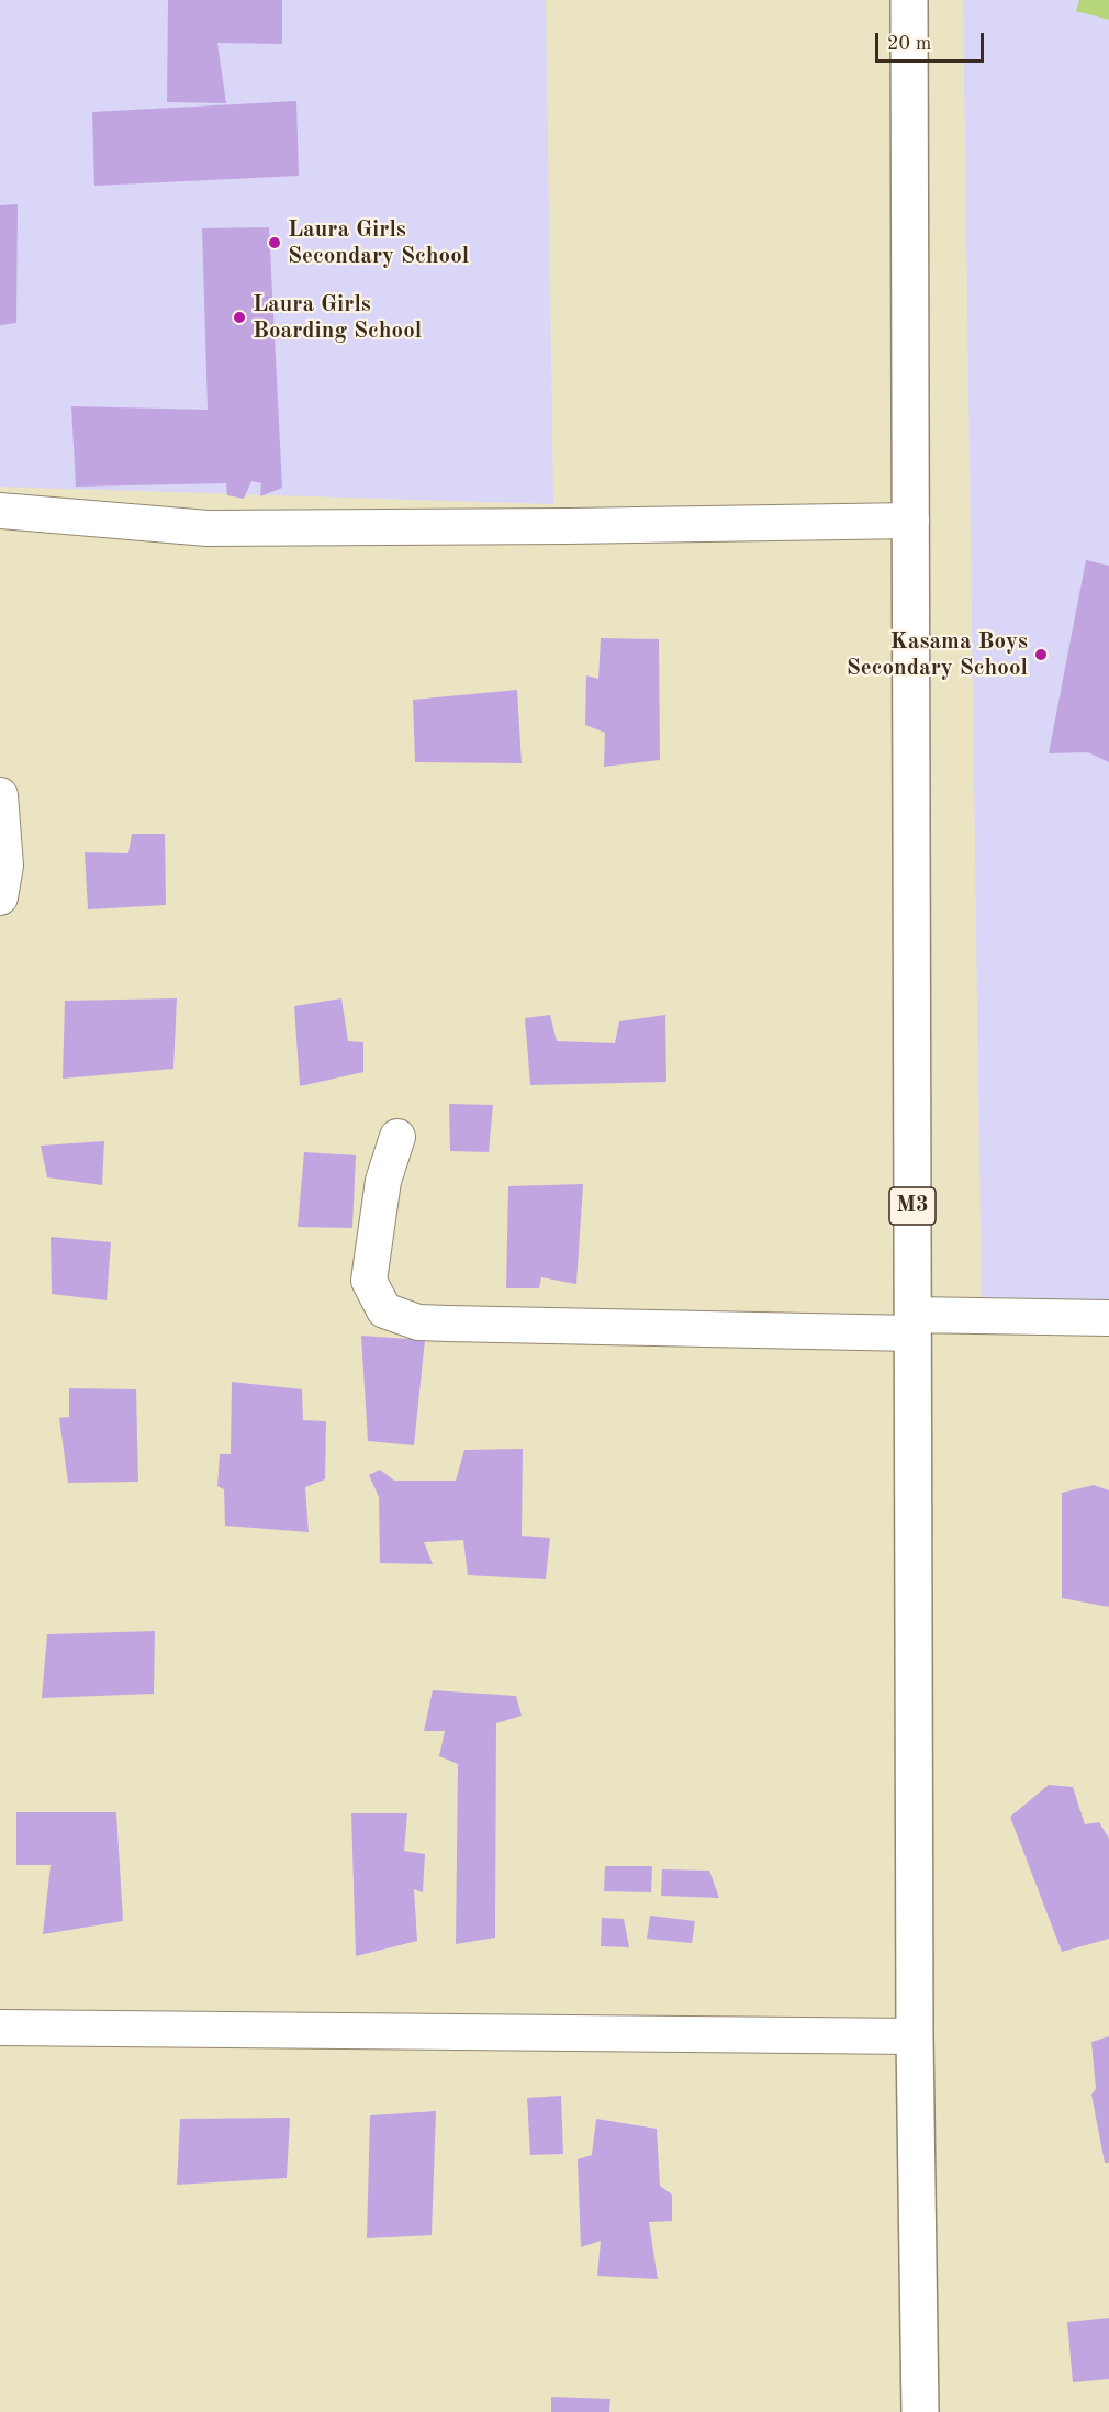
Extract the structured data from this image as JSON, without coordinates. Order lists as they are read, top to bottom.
{
  "streets": {
    "main road": ["M3"]
  },
  "places": ["Laura Girls Secondary School", "Laura Girls Boarding School", "Kasama Boys Secondary School"],
  "scale_bar": "20 m"
}
